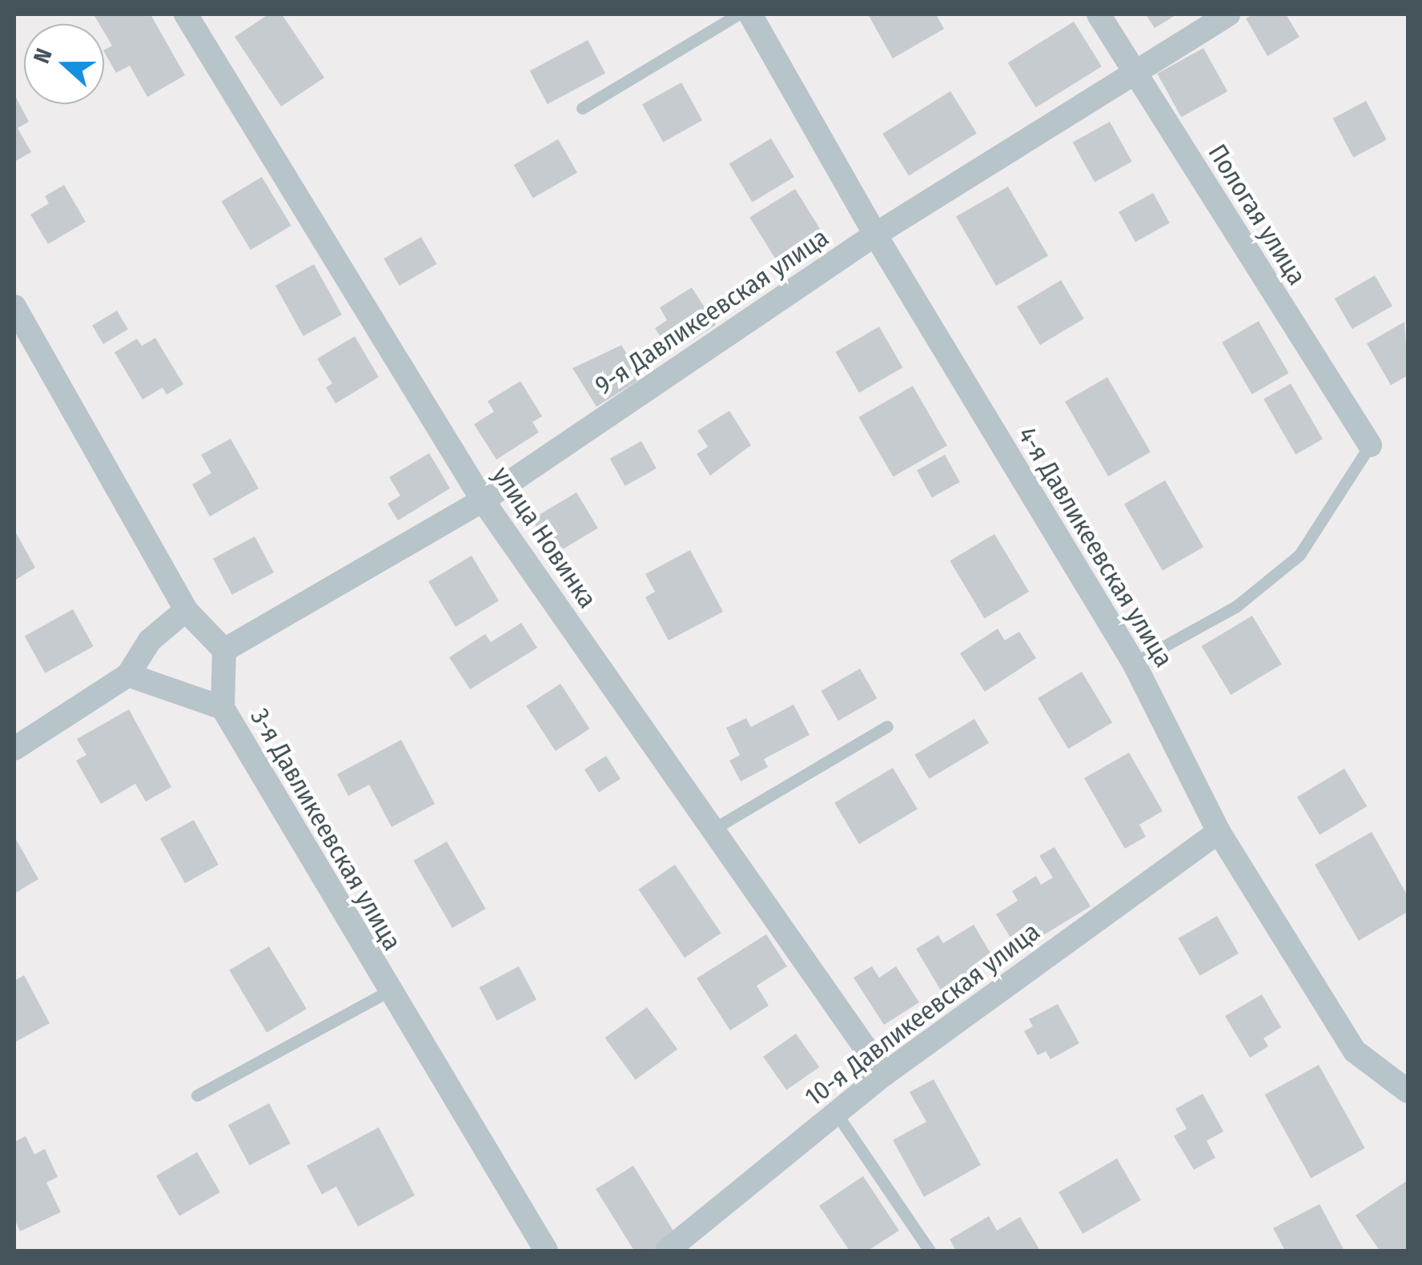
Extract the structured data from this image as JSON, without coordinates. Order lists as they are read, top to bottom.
{
  "streets": {
    "street": [
      "Пологая улица",
      "9-я Давликеевская улица",
      "улица Новинка",
      "4-я Давликеевская улица",
      "3-я Давликеевская улица",
      "10-я Давликеевская улица"
    ]
  },
  "crossings": [
    ["Пологая улица", "9-я Давликеевская улица"],
    ["9-я Давликеевская улица", "улица Новинка"],
    ["9-я Давликеевская улица", "4-я Давликеевская улица"],
    ["9-я Давликеевская улица", "3-я Давликеевская улица"],
    ["улица Новинка", "10-я Давликеевская улица"],
    ["4-я Давликеевская улица", "10-я Давликеевская улица"]
  ],
  "north": "left"
}
